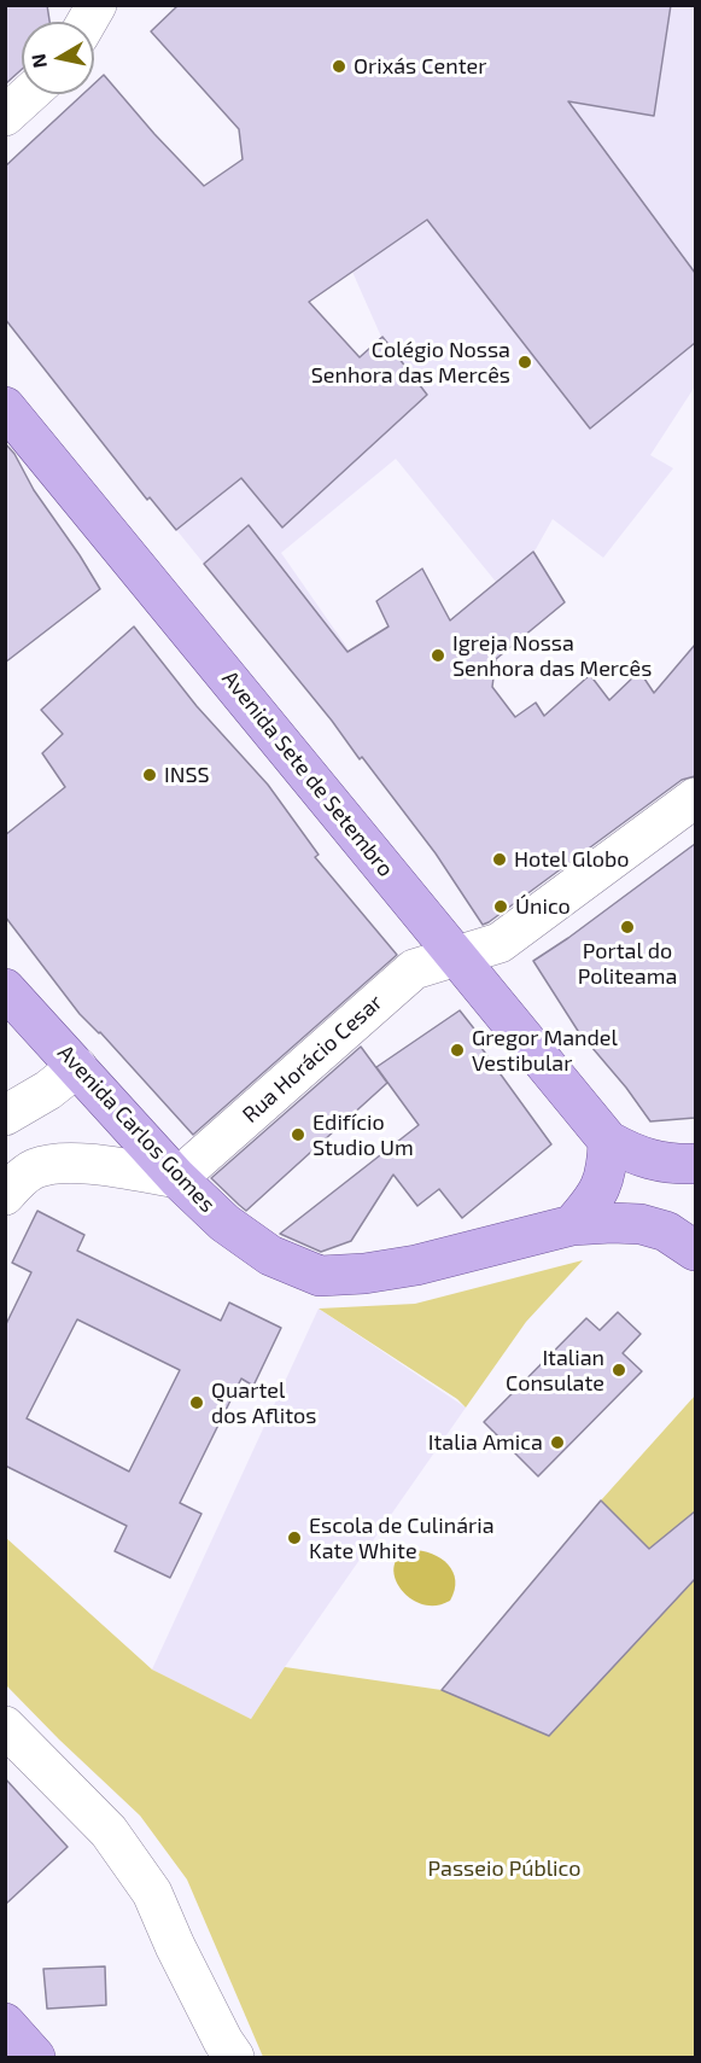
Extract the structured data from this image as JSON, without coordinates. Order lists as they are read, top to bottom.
{
  "streets": {
    "main road": ["Avenida Sete de Setembro", "Avenida Carlos Gomes"],
    "street": ["Rua Horácio Cesar"]
  },
  "crossings": [
    ["Avenida Sete de Setembro", "Rua Horácio Cesar"],
    ["Rua Horácio Cesar", "Avenida Carlos Gomes"]
  ],
  "parks": ["Passeio Público"],
  "places": [
    "Orixás Center",
    "Colégio Nossa Senhora das Mercês",
    "Igreja Nossa Senhora das Mercês",
    "INSS",
    "Hotel Globo",
    "Único",
    "Portal do Politeama",
    "Gregor Mandel Vestibular",
    "Edifício Studio Um",
    "Italian Consulate",
    "Quartel dos Aflitos",
    "Italia Amica",
    "Escola de Culinária Kate White"
  ],
  "north": "left"
}
